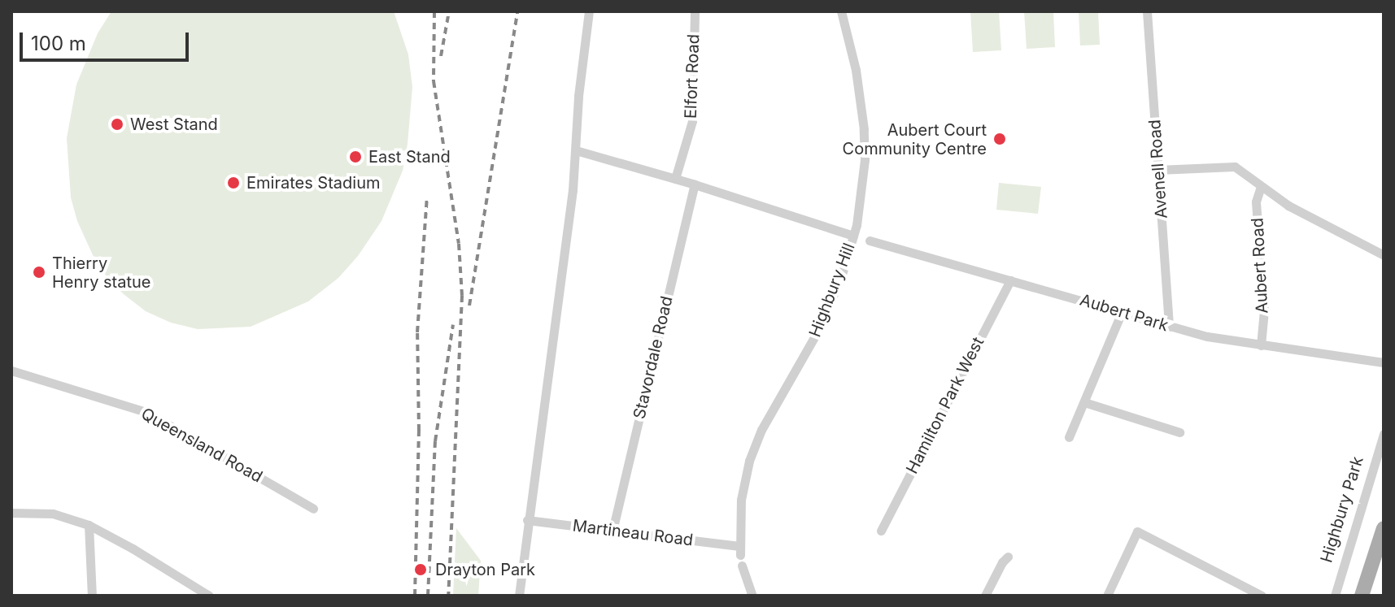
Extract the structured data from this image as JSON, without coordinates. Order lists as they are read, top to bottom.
{
  "streets": {
    "street": [
      "Elfort Road",
      "Avenell Road",
      "Aubert Road",
      "Highbury Hill",
      "Aubert Park",
      "Stavordale Road",
      "Hamilton Park West",
      "Queensland Road",
      "Highbury Park",
      "Martineau Road"
    ]
  },
  "crossings": [
    ["Avenell Road", "Aubert Park"],
    ["Aubert Road", "Aubert Park"],
    ["Highbury Hill", "Martineau Road"],
    ["Aubert Park", "Hamilton Park West"],
    ["Stavordale Road", "Martineau Road"]
  ],
  "places": [
    "West Stand",
    "Aubert Court Community Centre",
    "East Stand",
    "Emirates Stadium",
    "Thierry Henry statue",
    "Drayton Park"
  ],
  "scale_bar": "100 m"
}
